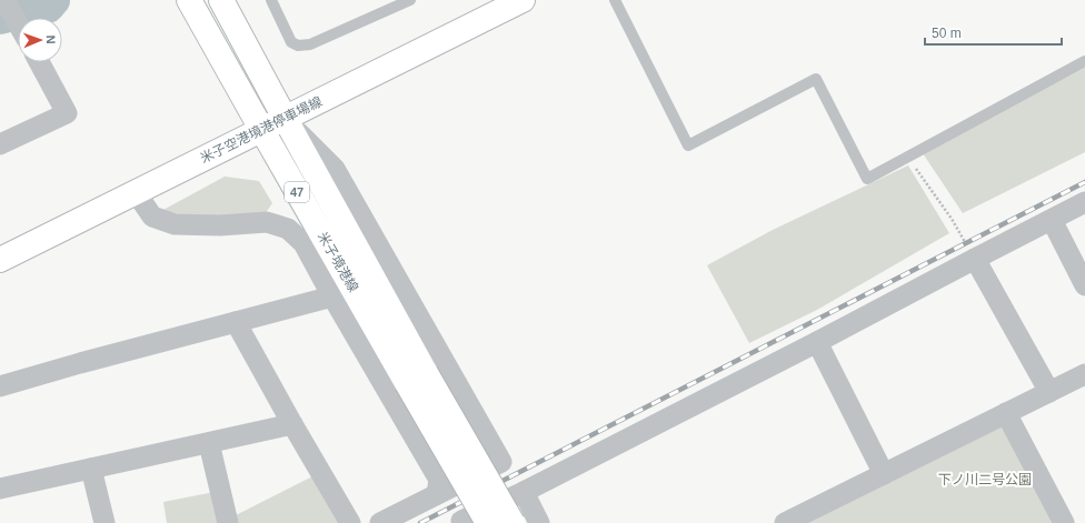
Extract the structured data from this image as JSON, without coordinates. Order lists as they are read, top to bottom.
{
  "streets": {
    "main road": ["米子空港境港停車場線", "47", "米子境港線"]
  },
  "crossings": [
    ["米子空港境港停車場線", "米子境港線"]
  ],
  "parks": ["下ノ川二号公園"],
  "scale_bar": "50 m",
  "north": "right"
}
